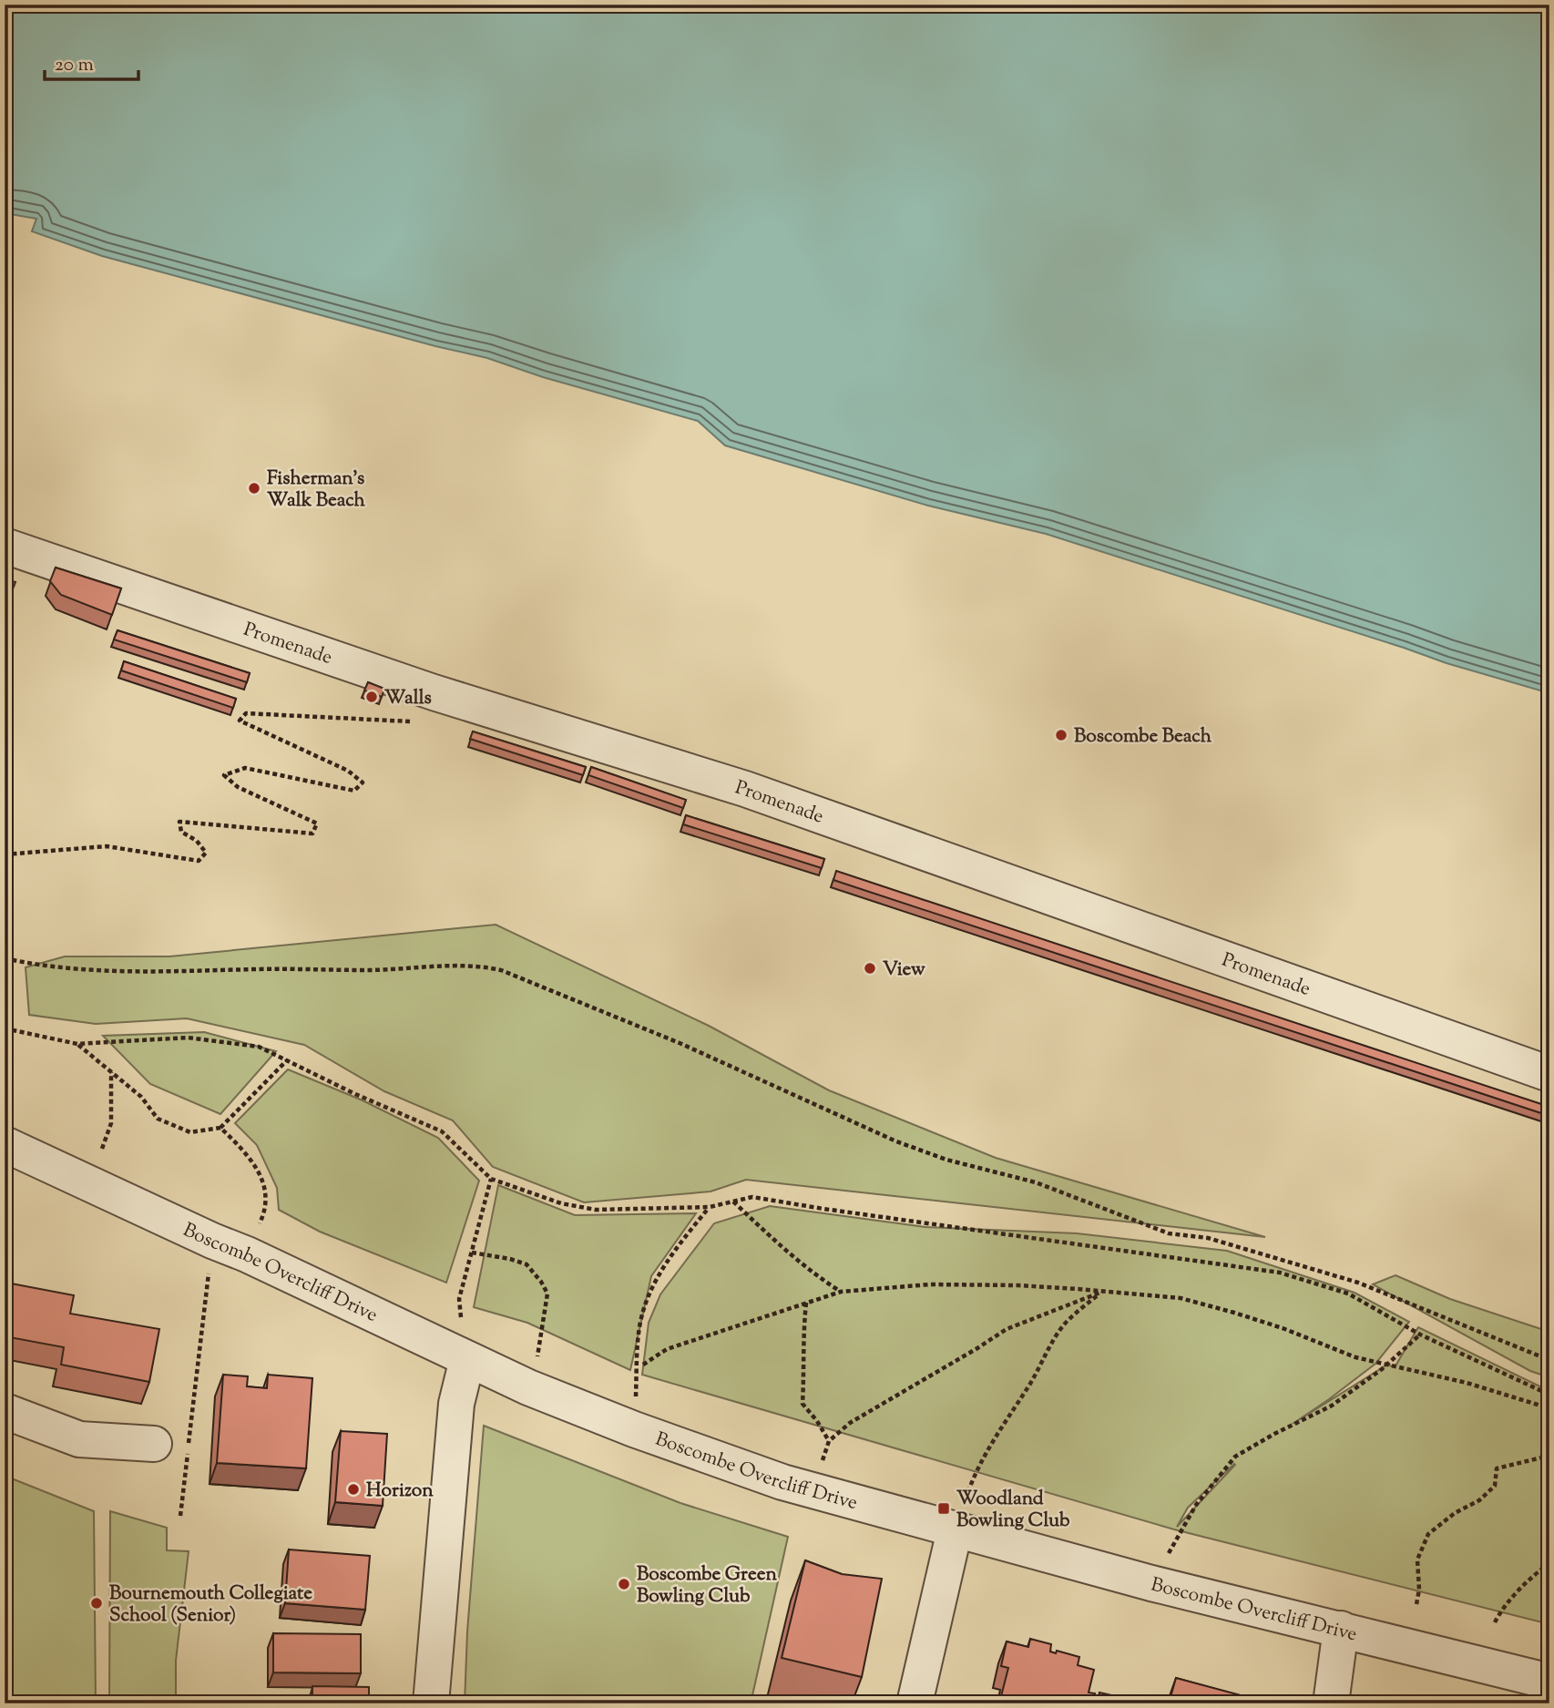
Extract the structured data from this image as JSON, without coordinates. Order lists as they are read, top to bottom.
{
  "streets": {
    "street": ["Promenade", "Boscombe Overcliff Drive"]
  },
  "places": {
    "other": [
      "Fisherman's Walk Beach",
      "Walls",
      "Boscombe Beach",
      "View",
      "Horizon",
      "Boscombe Green Bowling Club",
      "Bournemouth Collegiate School (Senior)"
    ],
    "transit": ["Woodland Bowling Club"]
  },
  "scale_bar": "20 m"
}
